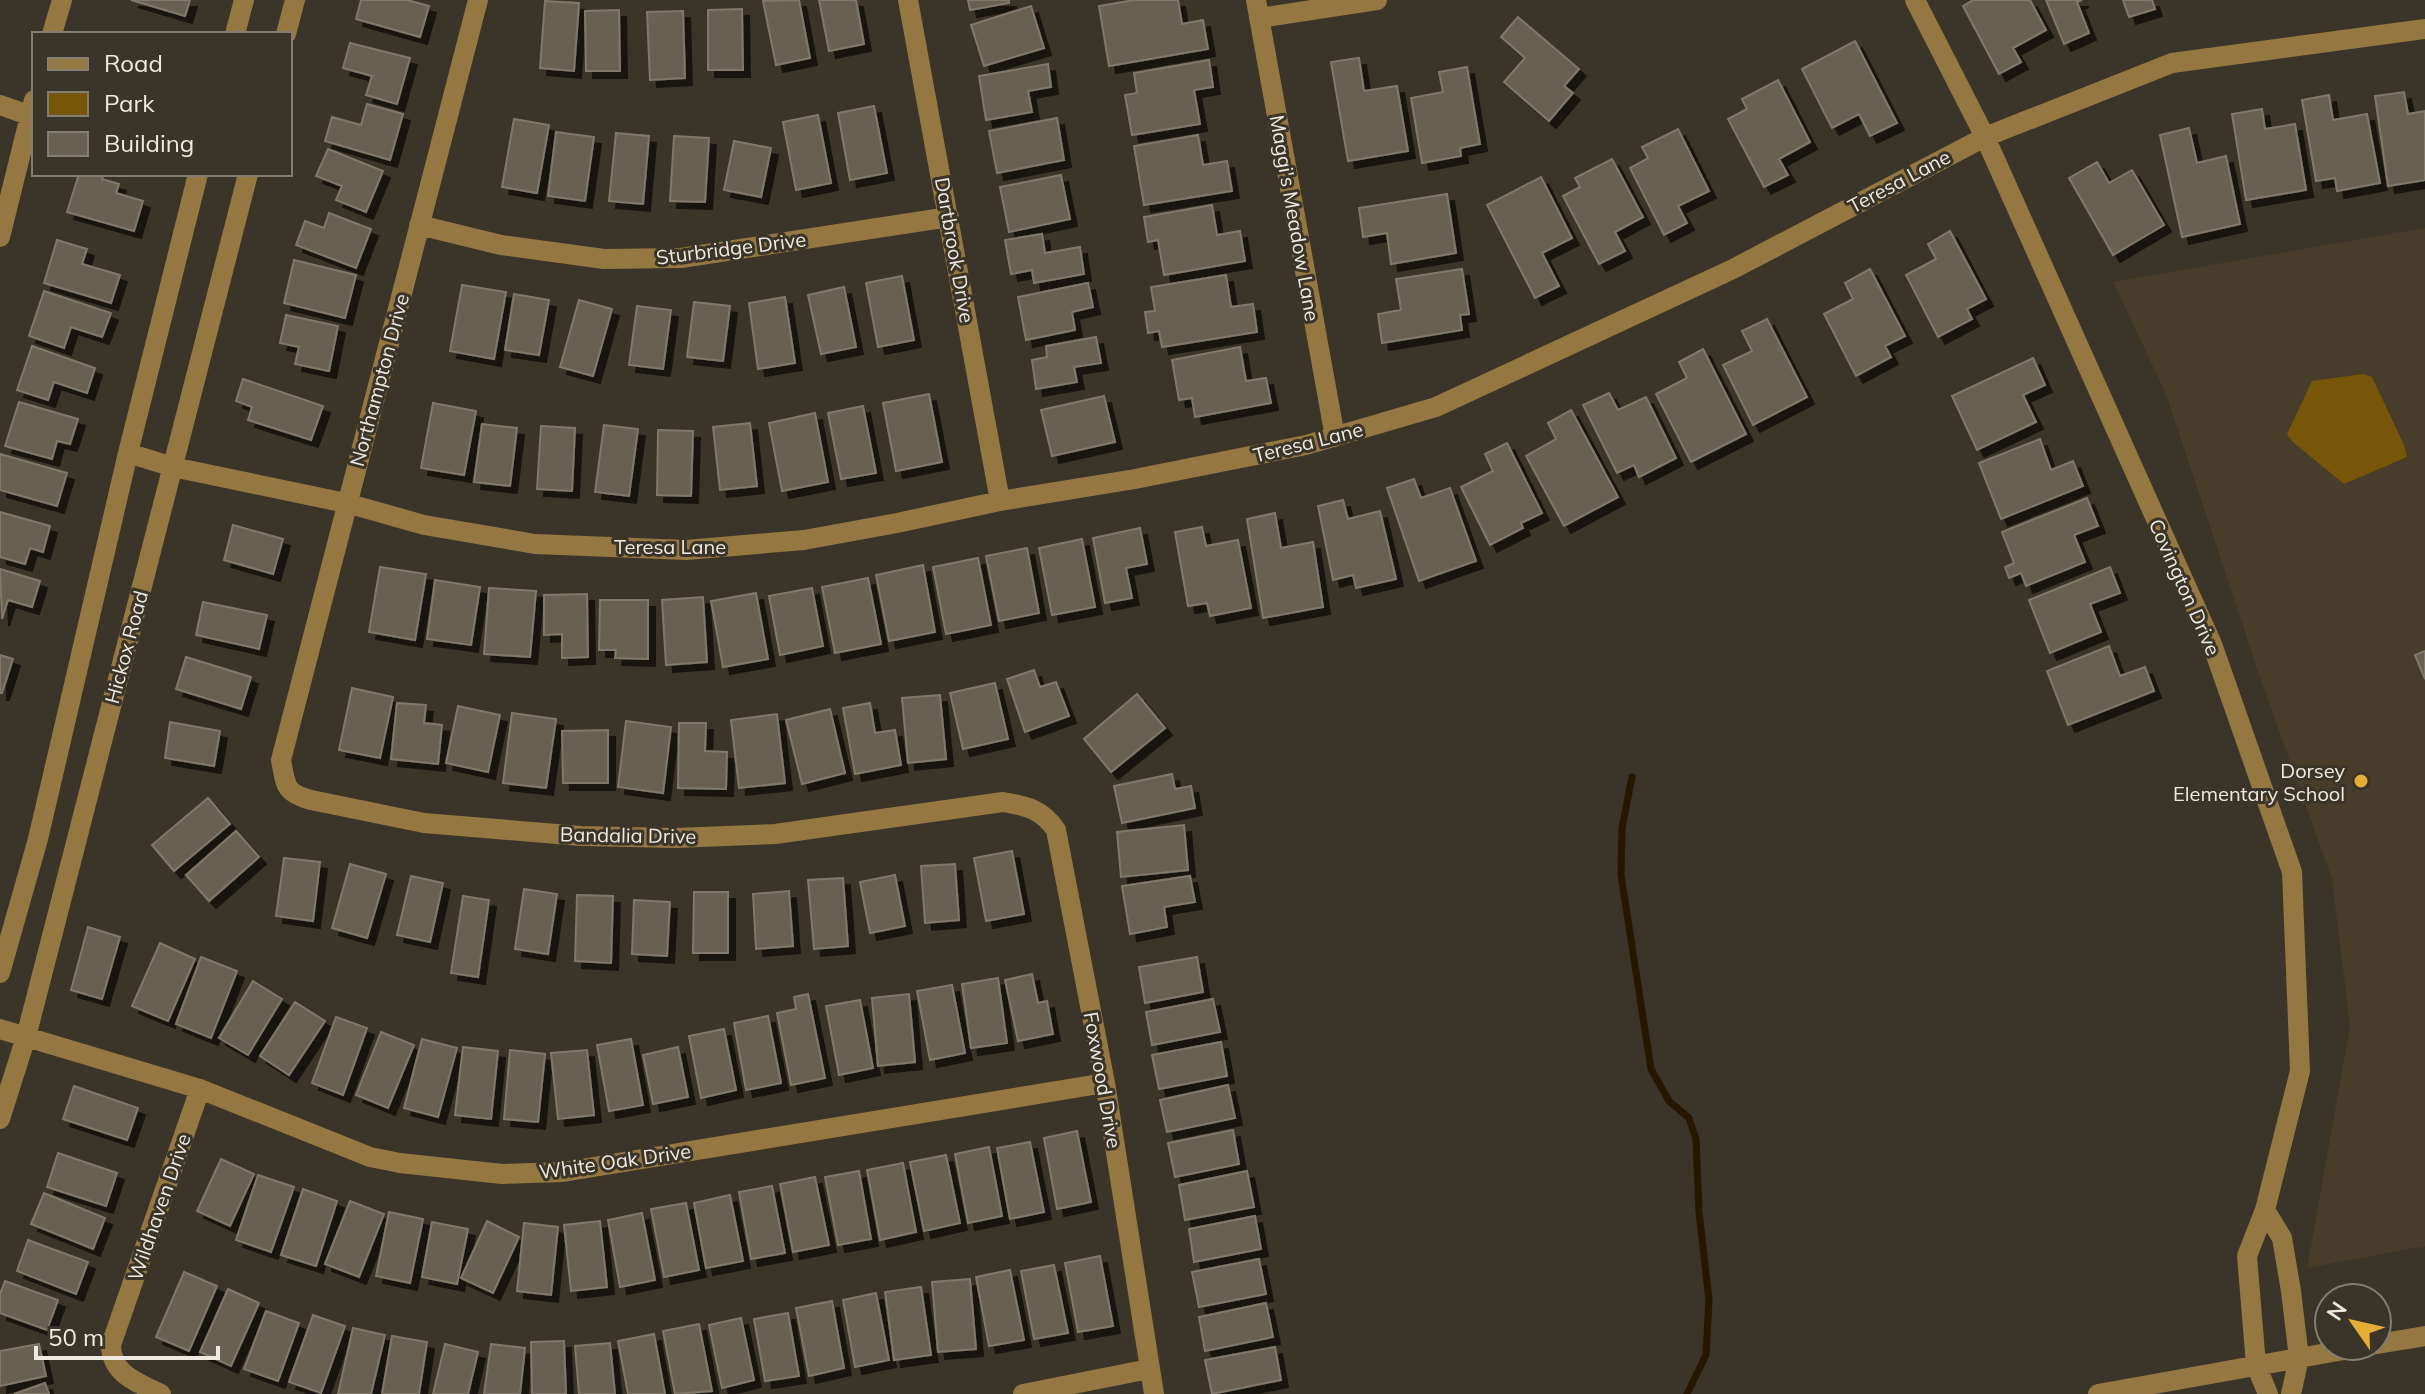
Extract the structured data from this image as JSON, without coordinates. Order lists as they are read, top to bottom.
{
  "streets": {
    "street": [
      "Teresa Lane",
      "Maggi's Meadow Lane",
      "Sturbridge Drive",
      "Dartbrook Drive",
      "Northampton Drive",
      "Covington Drive",
      "Hickox Road",
      "Bandalia Drive",
      "Foxwood Drive",
      "White Oak Drive",
      "Wildhaven Drive"
    ]
  },
  "crossings": [
    ["Teresa Lane", "Maggi's Meadow Lane"],
    ["Teresa Lane", "Dartbrook Drive"],
    ["Teresa Lane", "Northampton Drive"],
    ["Teresa Lane", "Covington Drive"],
    ["Teresa Lane", "Hickox Road"],
    ["Sturbridge Drive", "Dartbrook Drive"],
    ["Sturbridge Drive", "Northampton Drive"],
    ["Northampton Drive", "Bandalia Drive"],
    ["Hickox Road", "White Oak Drive"],
    ["Bandalia Drive", "Foxwood Drive"],
    ["Foxwood Drive", "White Oak Drive"],
    ["White Oak Drive", "Wildhaven Drive"]
  ],
  "places": ["Dorsey Elementary School"],
  "legend": ["Road", "Park", "Building"],
  "scale_bar": "50 m",
  "north": "top left"
}
